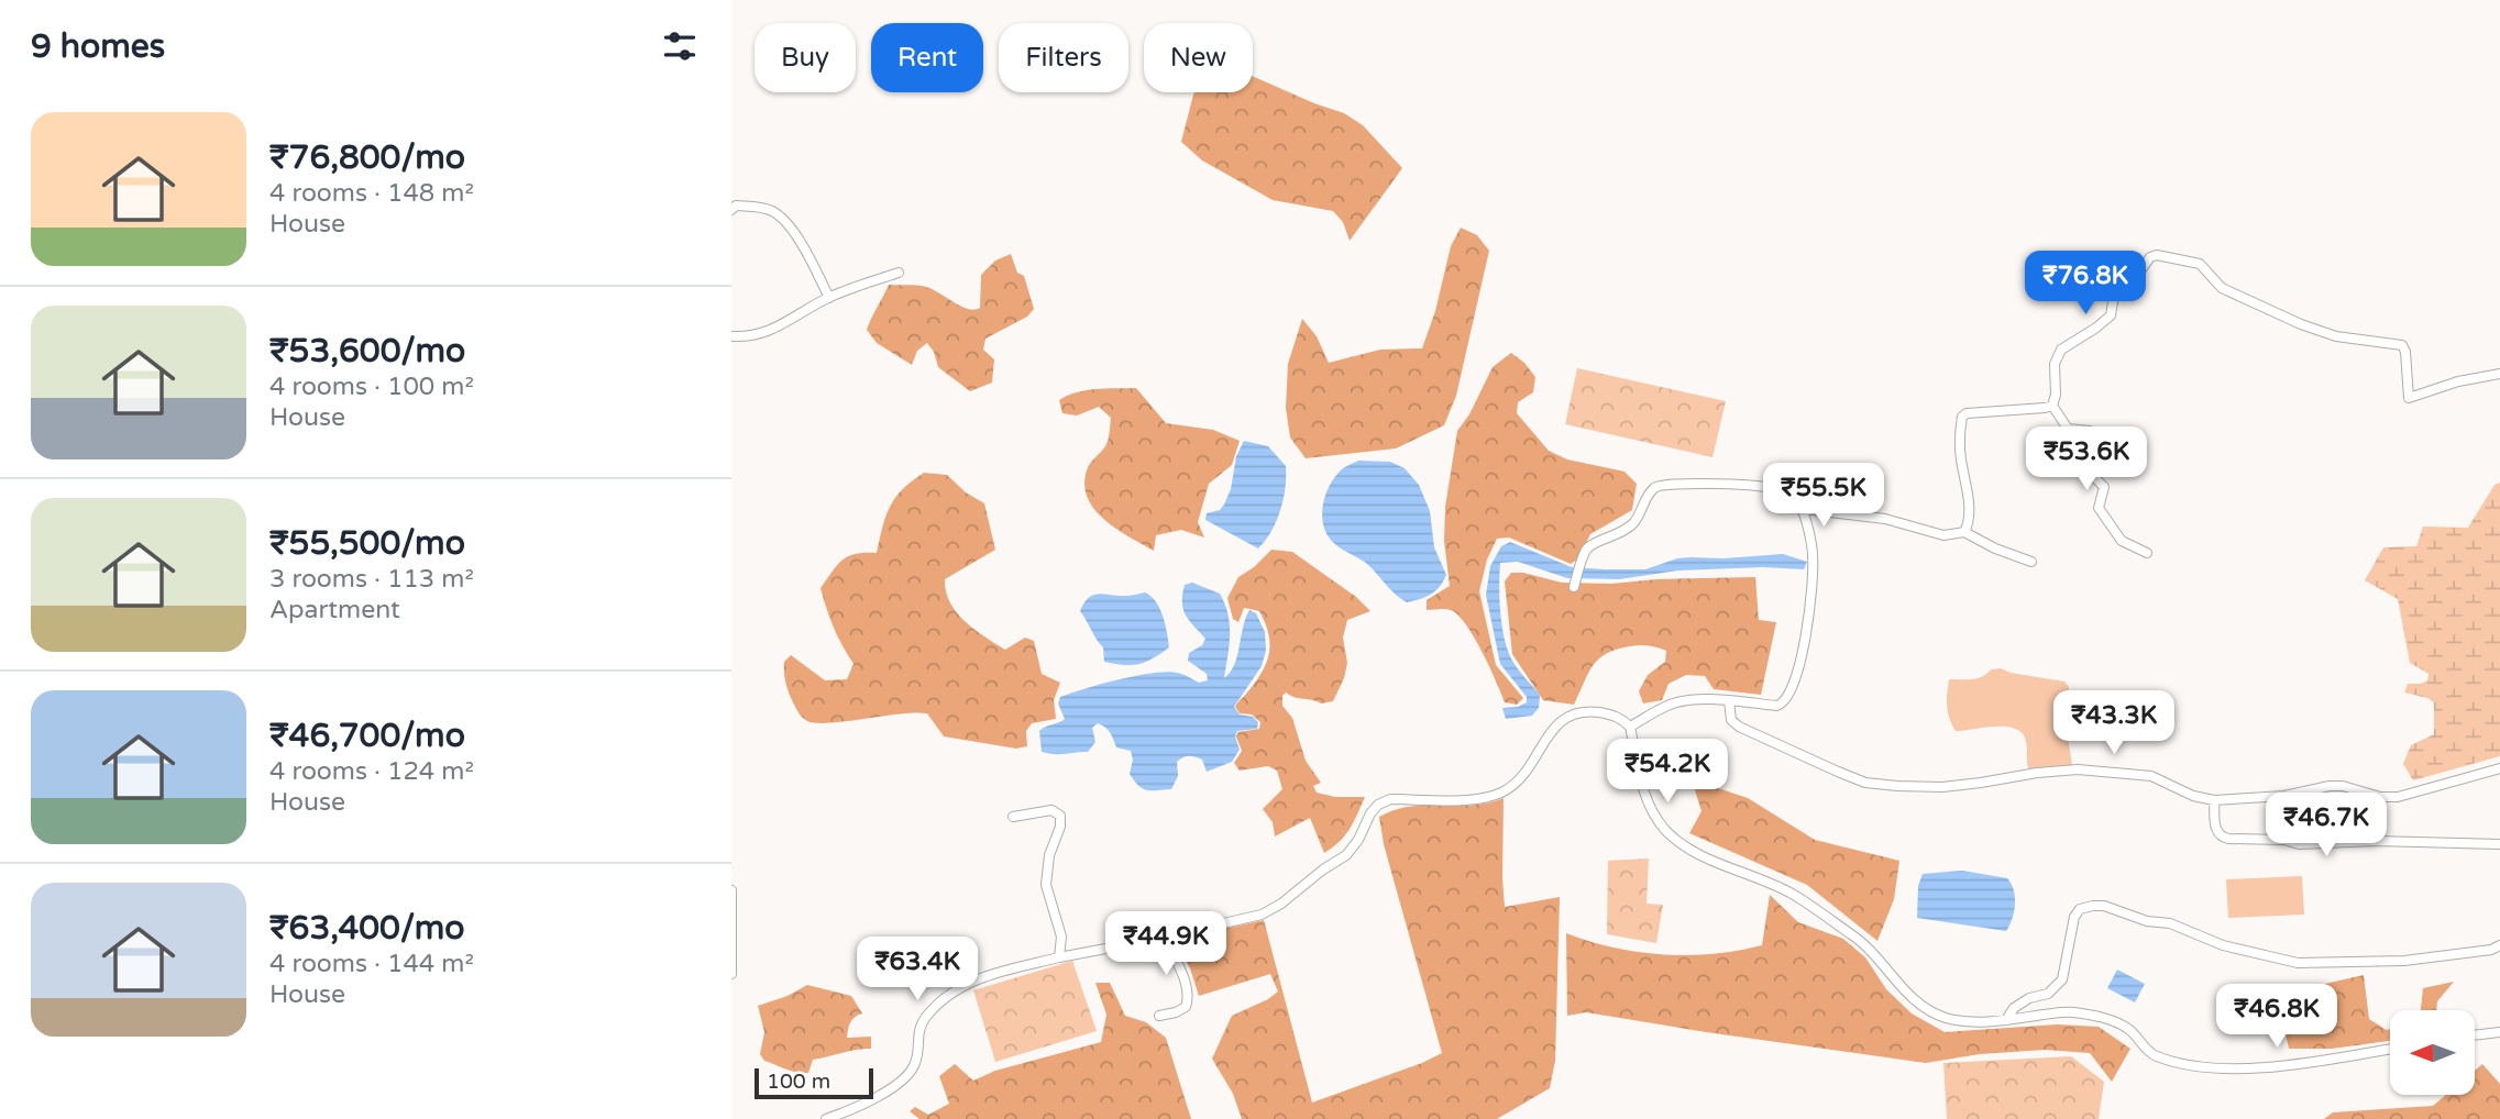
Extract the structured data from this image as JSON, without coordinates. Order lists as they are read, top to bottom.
{
  "scale_bar": "100 m",
  "north": "left",
  "page": {
    "heading": "9 homes",
    "chip": [
      "Buy",
      "Rent",
      "Filters",
      "New"
    ],
    "list": [
      {
        "name": "₹76,800/mo",
        "note": "4 rooms · 148 m² · House"
      },
      {
        "name": "₹53,600/mo",
        "note": "4 rooms · 100 m² · House"
      },
      {
        "name": "₹55,500/mo",
        "note": "3 rooms · 113 m² · Apartment"
      },
      {
        "name": "₹46,700/mo",
        "note": "4 rooms · 124 m² · House"
      },
      {
        "name": "₹63,400/mo",
        "note": "4 rooms · 144 m² · House"
      }
    ],
    "price": [
      "₹76.8K",
      "₹53.6K",
      "₹55.5K",
      "₹43.3K",
      "₹54.2K",
      "₹46.7K",
      "₹44.9K",
      "₹63.4K",
      "₹46.8K"
    ],
    "scale": "100 m"
  }
}
